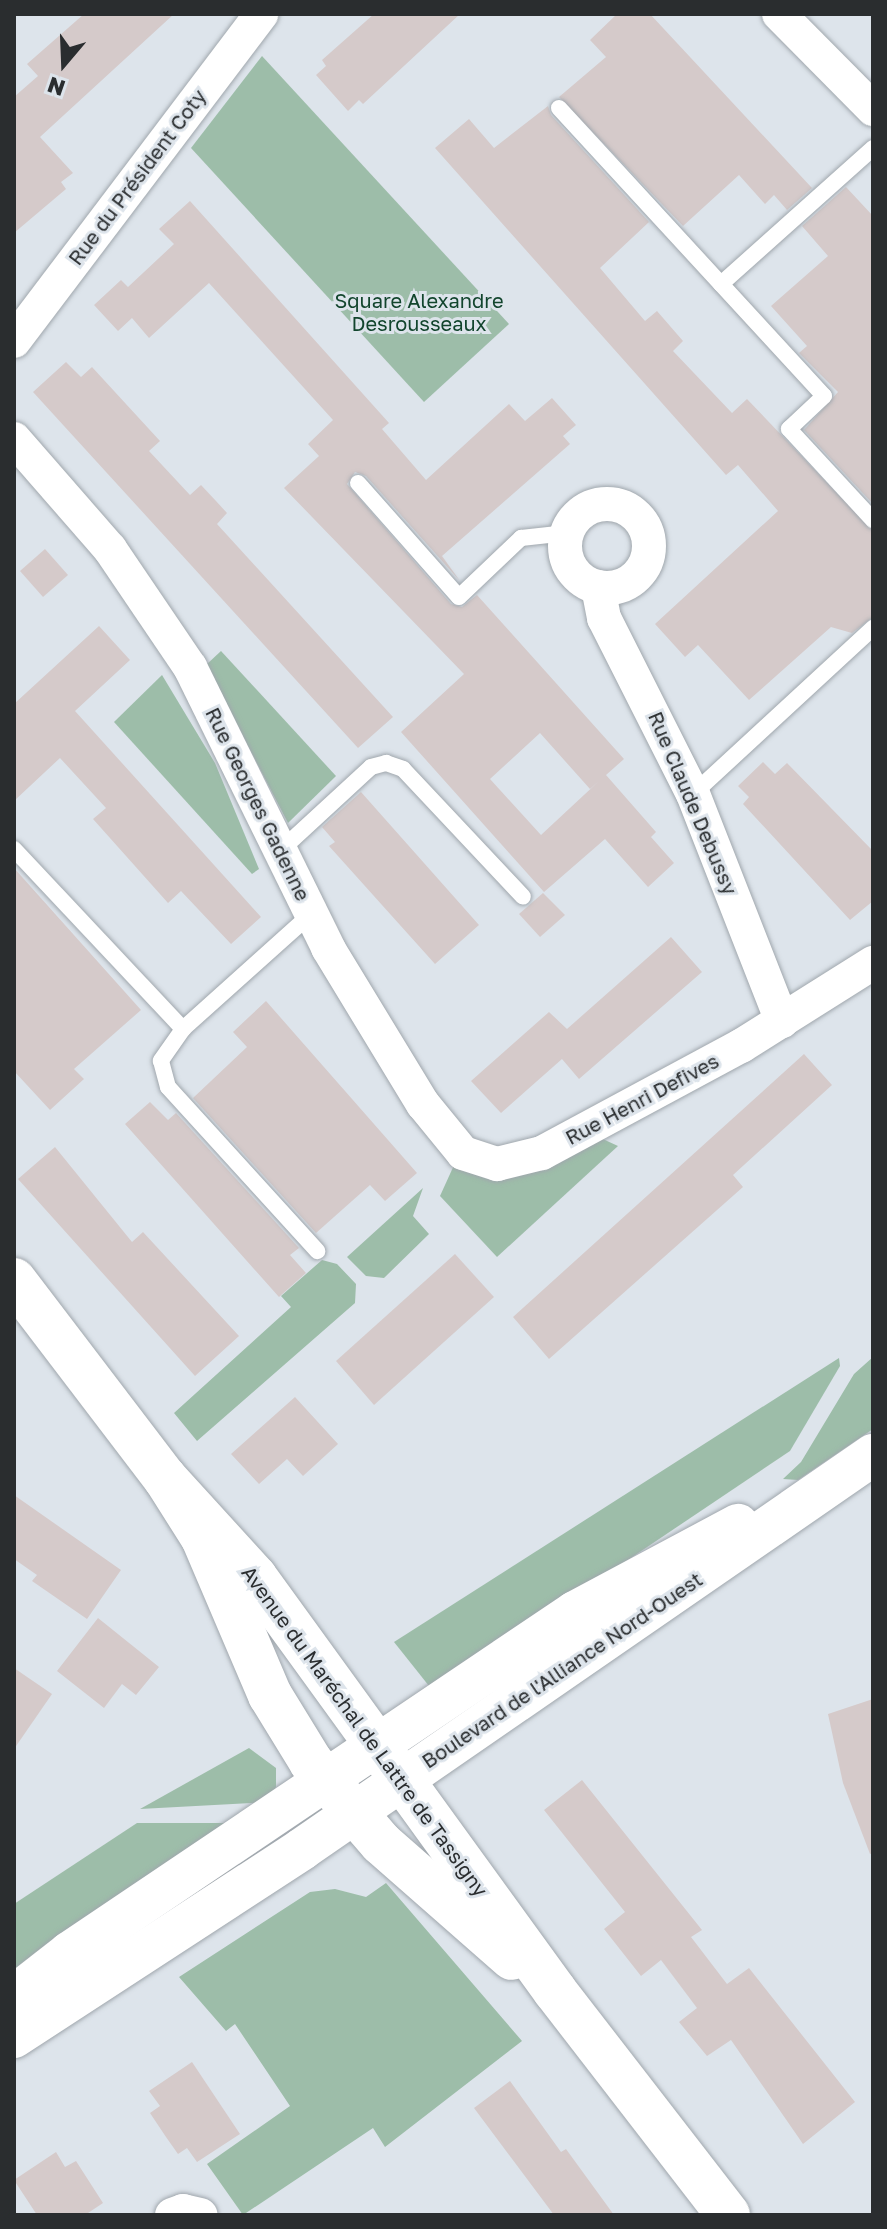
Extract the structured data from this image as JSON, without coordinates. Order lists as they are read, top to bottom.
{
  "streets": {
    "main road": ["Avenue du Maréchal de Lattre de Tassigny"],
    "street": [
      "Rue du Président Coty",
      "Rue Claude Debussy",
      "Rue Georges Gadenne",
      "Rue Henri Defives",
      "Boulevard de l'Alliance Nord-Ouest"
    ]
  },
  "crossings": [
    ["Rue Claude Debussy", "Rue Henri Defives"],
    ["Rue Georges Gadenne", "Rue Henri Defives"],
    ["Boulevard de l'Alliance Nord-Ouest", "Avenue du Maréchal de Lattre de Tassigny"]
  ],
  "parks": ["Square Alexandre Desrousseaux"],
  "north": "bottom"
}
